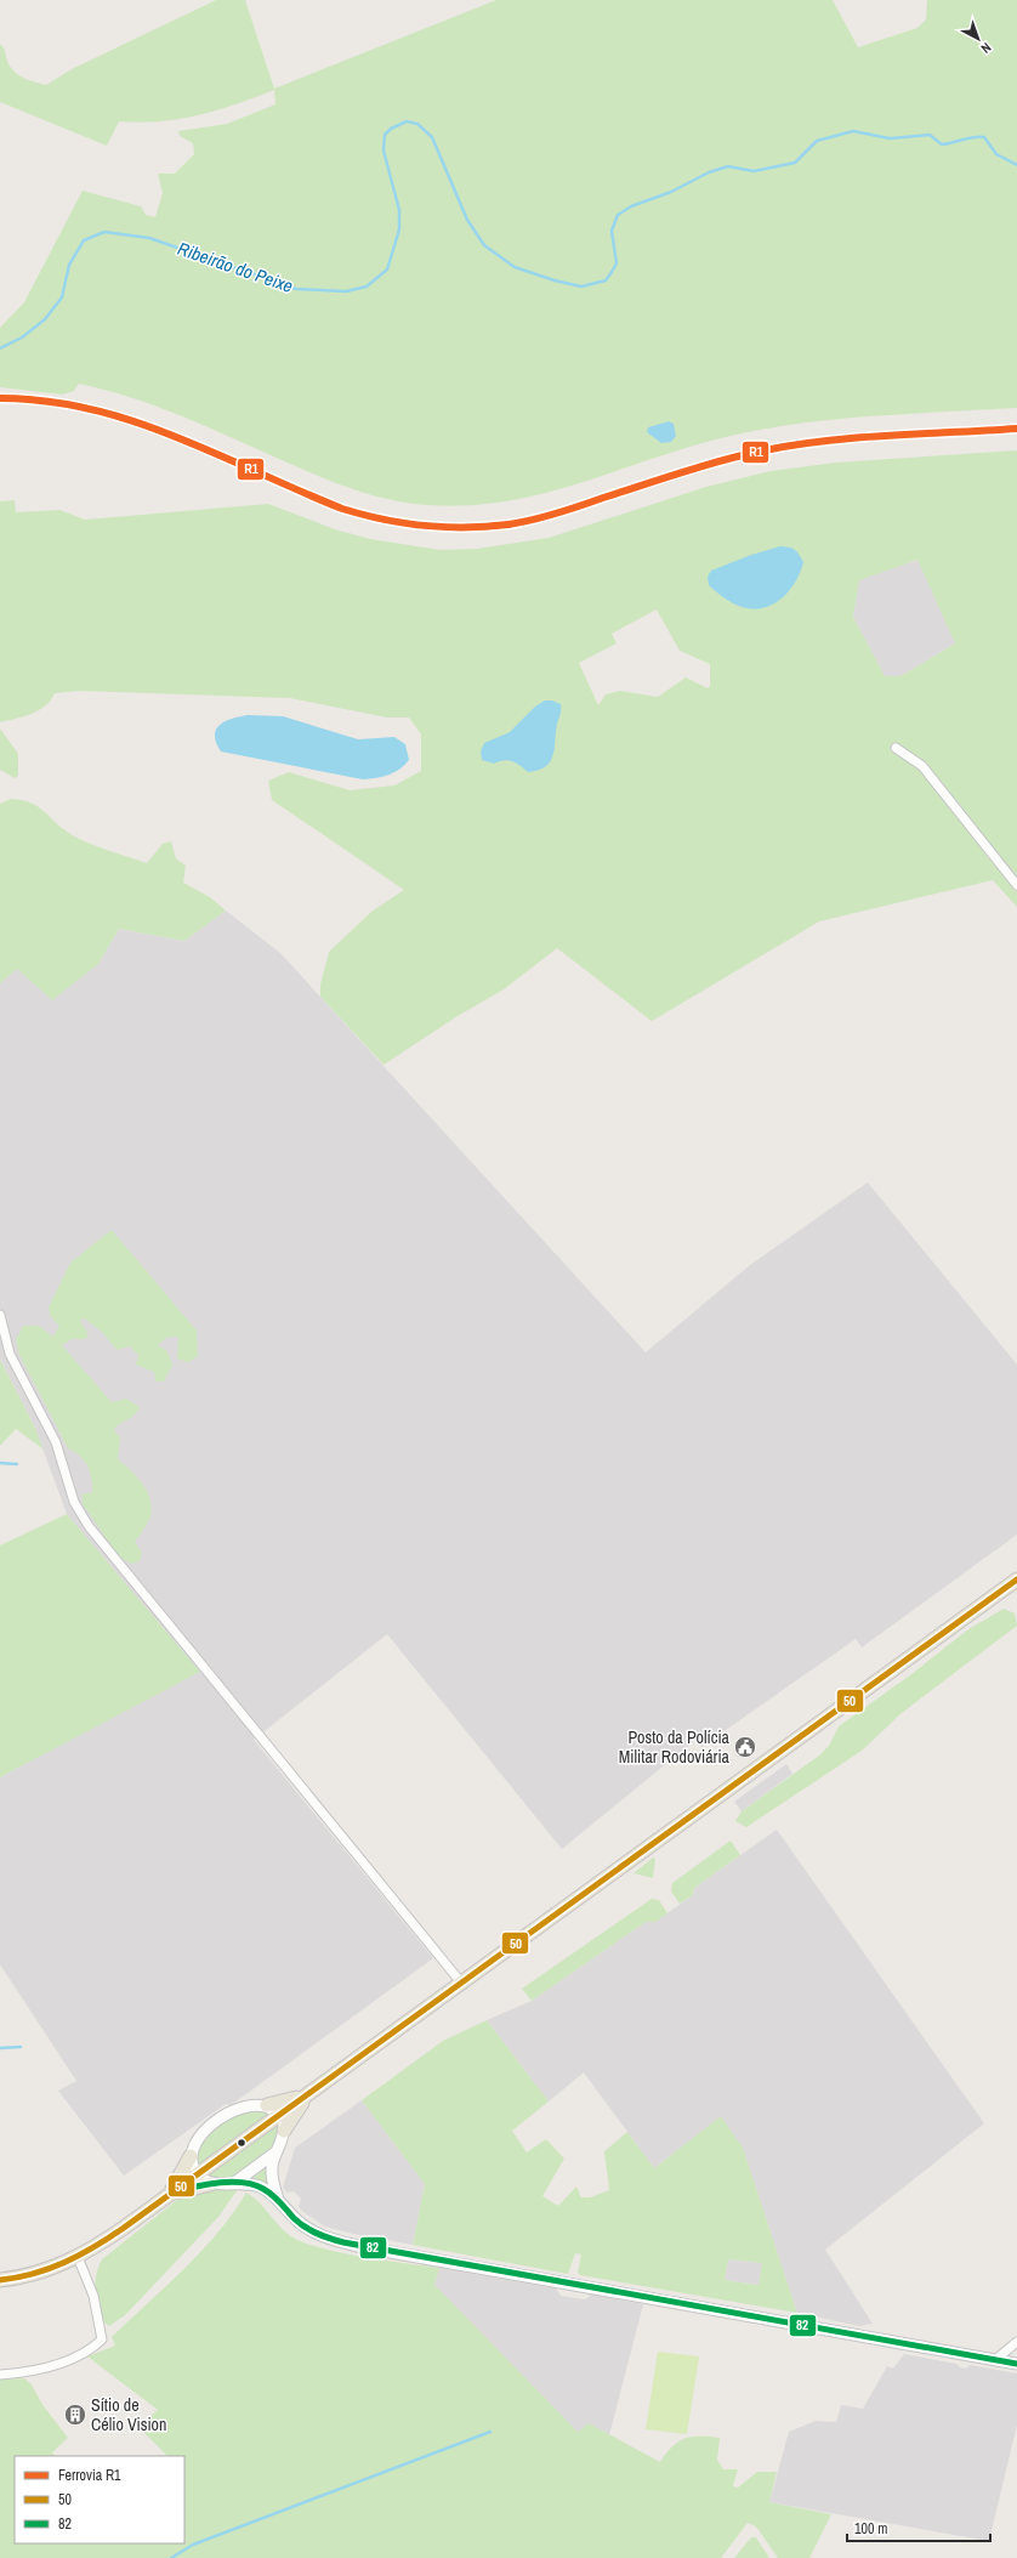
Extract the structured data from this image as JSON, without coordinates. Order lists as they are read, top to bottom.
{
  "water": ["Ribeirão do Peixe"],
  "places": {
    "public building": ["Posto da Polícia Militar Rodoviária"],
    "building": ["Sítio de Célio Vision"]
  },
  "lines": ["rail line R1", "transit line 50", "transit line 82"],
  "legend": ["Ferrovia R1", "50", "82"],
  "scale_bar": "100 m",
  "north": "bottom right"
}
